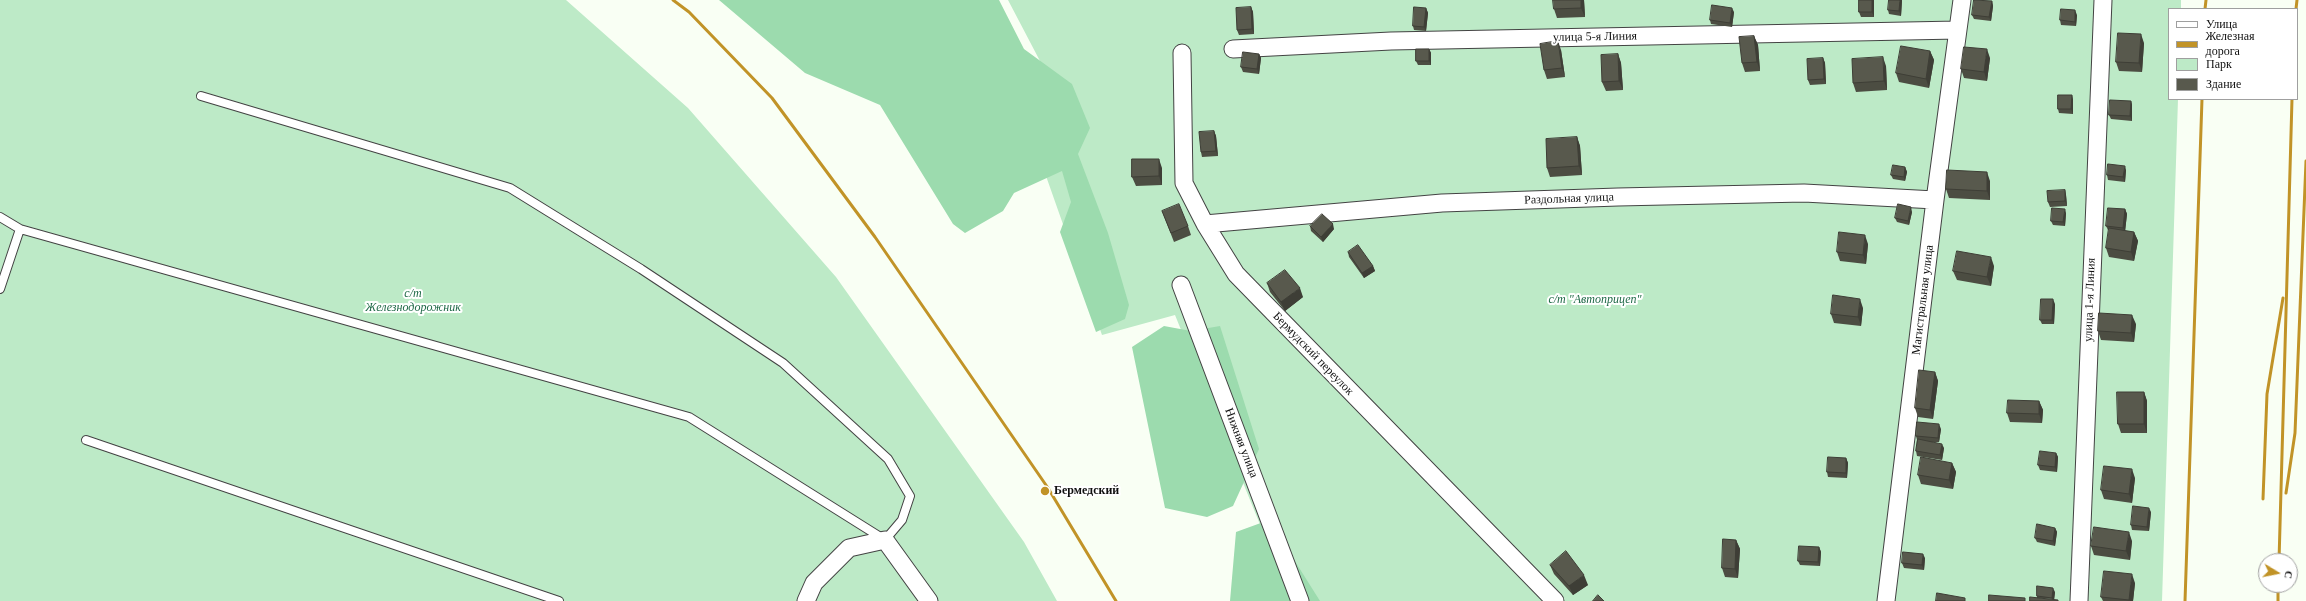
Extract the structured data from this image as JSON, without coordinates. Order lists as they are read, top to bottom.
{
  "streets": {
    "street": [
      "улица 5-я Линия",
      "Раздольная улица",
      "Магистральная улица",
      "улица 1-я Линия",
      "Бермудский переулок",
      "Нижняя улица"
    ]
  },
  "crossings": [
    ["улица 5-я Линия", "Магистральная улица"],
    ["Раздольная улица", "Магистральная улица"],
    ["Раздольная улица", "Бермудский переулок"]
  ],
  "parks": ["с/т Железнодорожник", "с/т \"Автоприцеп\""],
  "places": ["Бермедский"],
  "legend": [
    "Улица",
    "Железная дорога",
    "Парк",
    "Здание"
  ],
  "north": "right"
}
